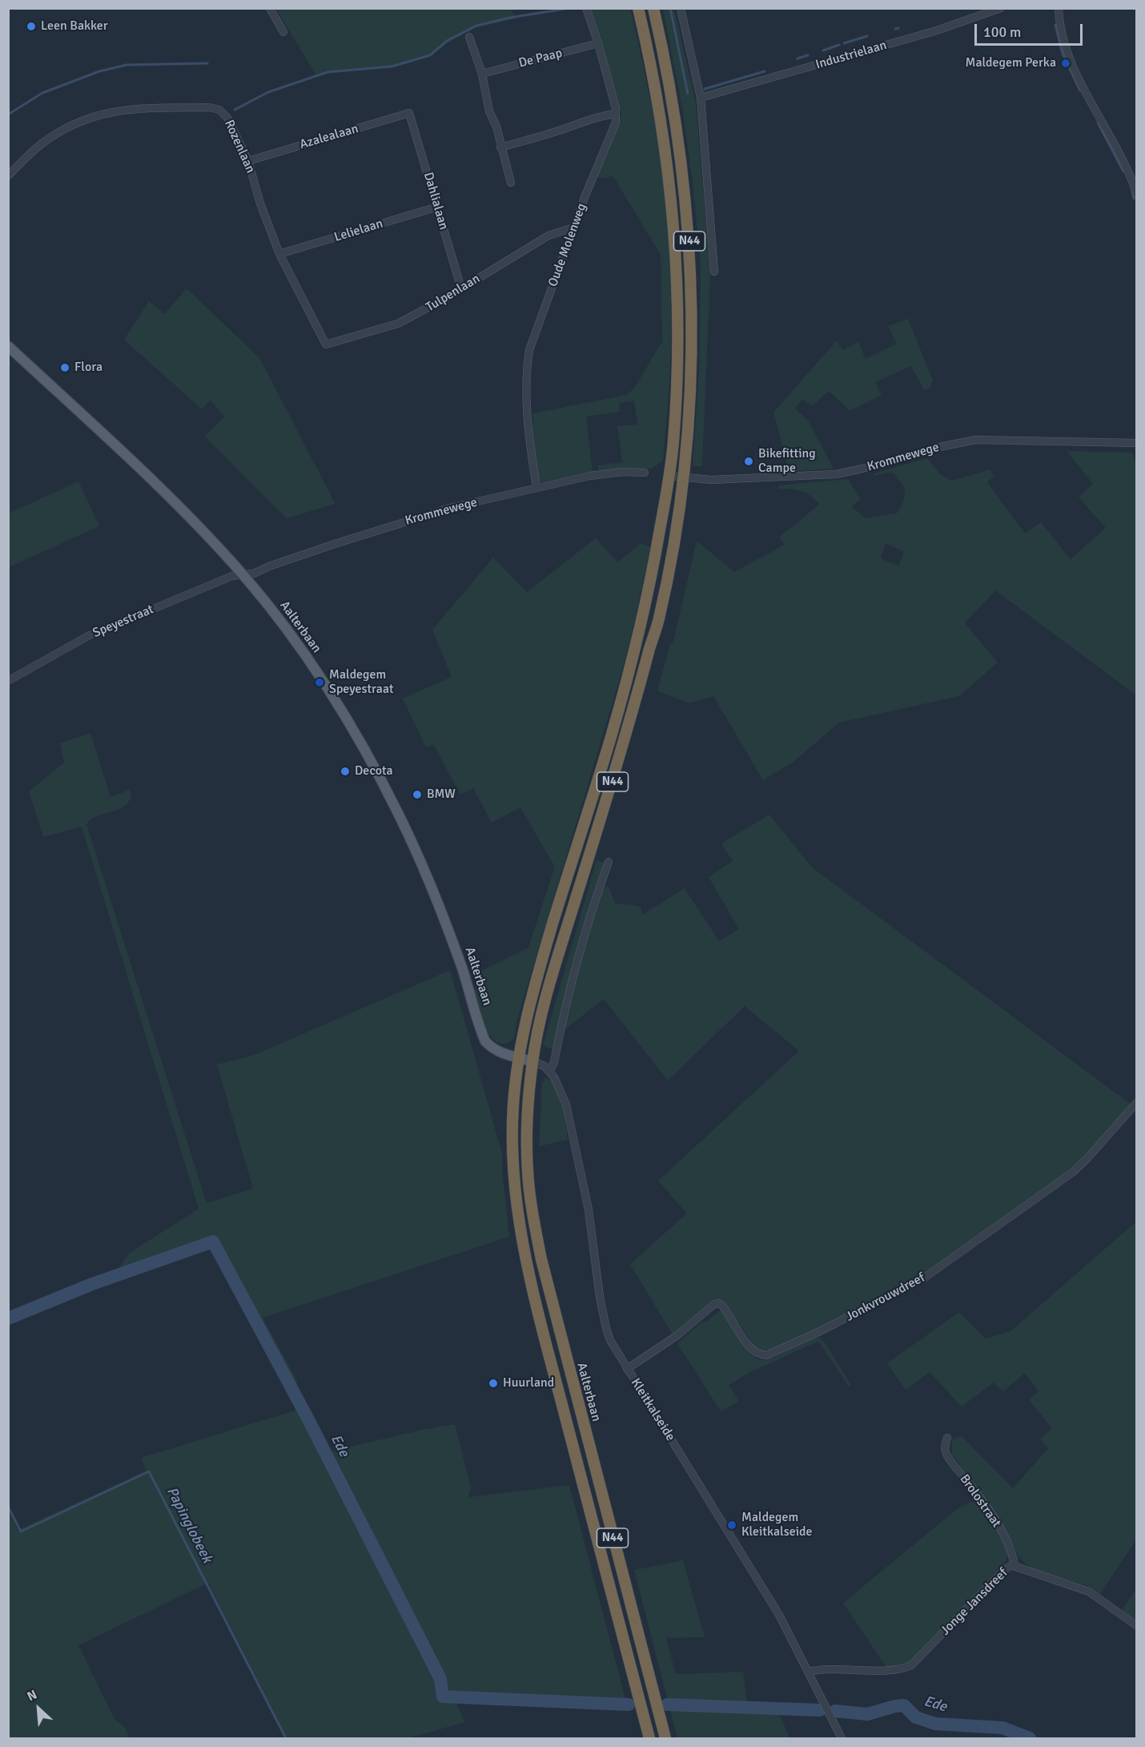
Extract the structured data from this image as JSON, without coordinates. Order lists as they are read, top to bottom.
{
  "streets": {
    "highway": ["N44", "Aalterbaan"],
    "street": [
      "Industrielaan",
      "De Paap",
      "Azalealaan",
      "Rozenlaan",
      "Dahlialaan",
      "Lelielaan",
      "Oude Molenweg",
      "Tulpenlaan",
      "Krommewege",
      "Speyestraat",
      "Jonkvrouwdreef",
      "Kleitkalseide",
      "Brolostraat",
      "Jonge Jansdreef"
    ]
  },
  "crossings": [
    ["Azalealaan", "Rozenlaan"],
    ["Azalealaan", "Dahlialaan"],
    ["Rozenlaan", "Lelielaan"],
    ["Rozenlaan", "Tulpenlaan"],
    ["Dahlialaan", "Lelielaan"],
    ["Dahlialaan", "Tulpenlaan"],
    ["N44", "Krommewege"],
    ["N44", "Aalterbaan"],
    ["N44", "Kleitkalseide"],
    ["Oude Molenweg", "Tulpenlaan"],
    ["Oude Molenweg", "Krommewege"],
    ["Krommewege", "Speyestraat"],
    ["Krommewege", "Aalterbaan"],
    ["Speyestraat", "Aalterbaan"],
    ["Aalterbaan", "Kleitkalseide"],
    ["Jonkvrouwdreef", "Kleitkalseide"],
    ["Kleitkalseide", "Jonge Jansdreef"],
    ["Brolostraat", "Jonge Jansdreef"]
  ],
  "water": ["Ede", "Papinglobeek"],
  "places": [
    "Leen Bakker",
    "Maldegem Perka",
    "Flora",
    "Bikefitting Campe",
    "Maldegem Speyestraat",
    "Decota",
    "BMW",
    "Huurland",
    "Maldegem Kleitkalseide"
  ],
  "scale_bar": "100 m",
  "north": "top left"
}
